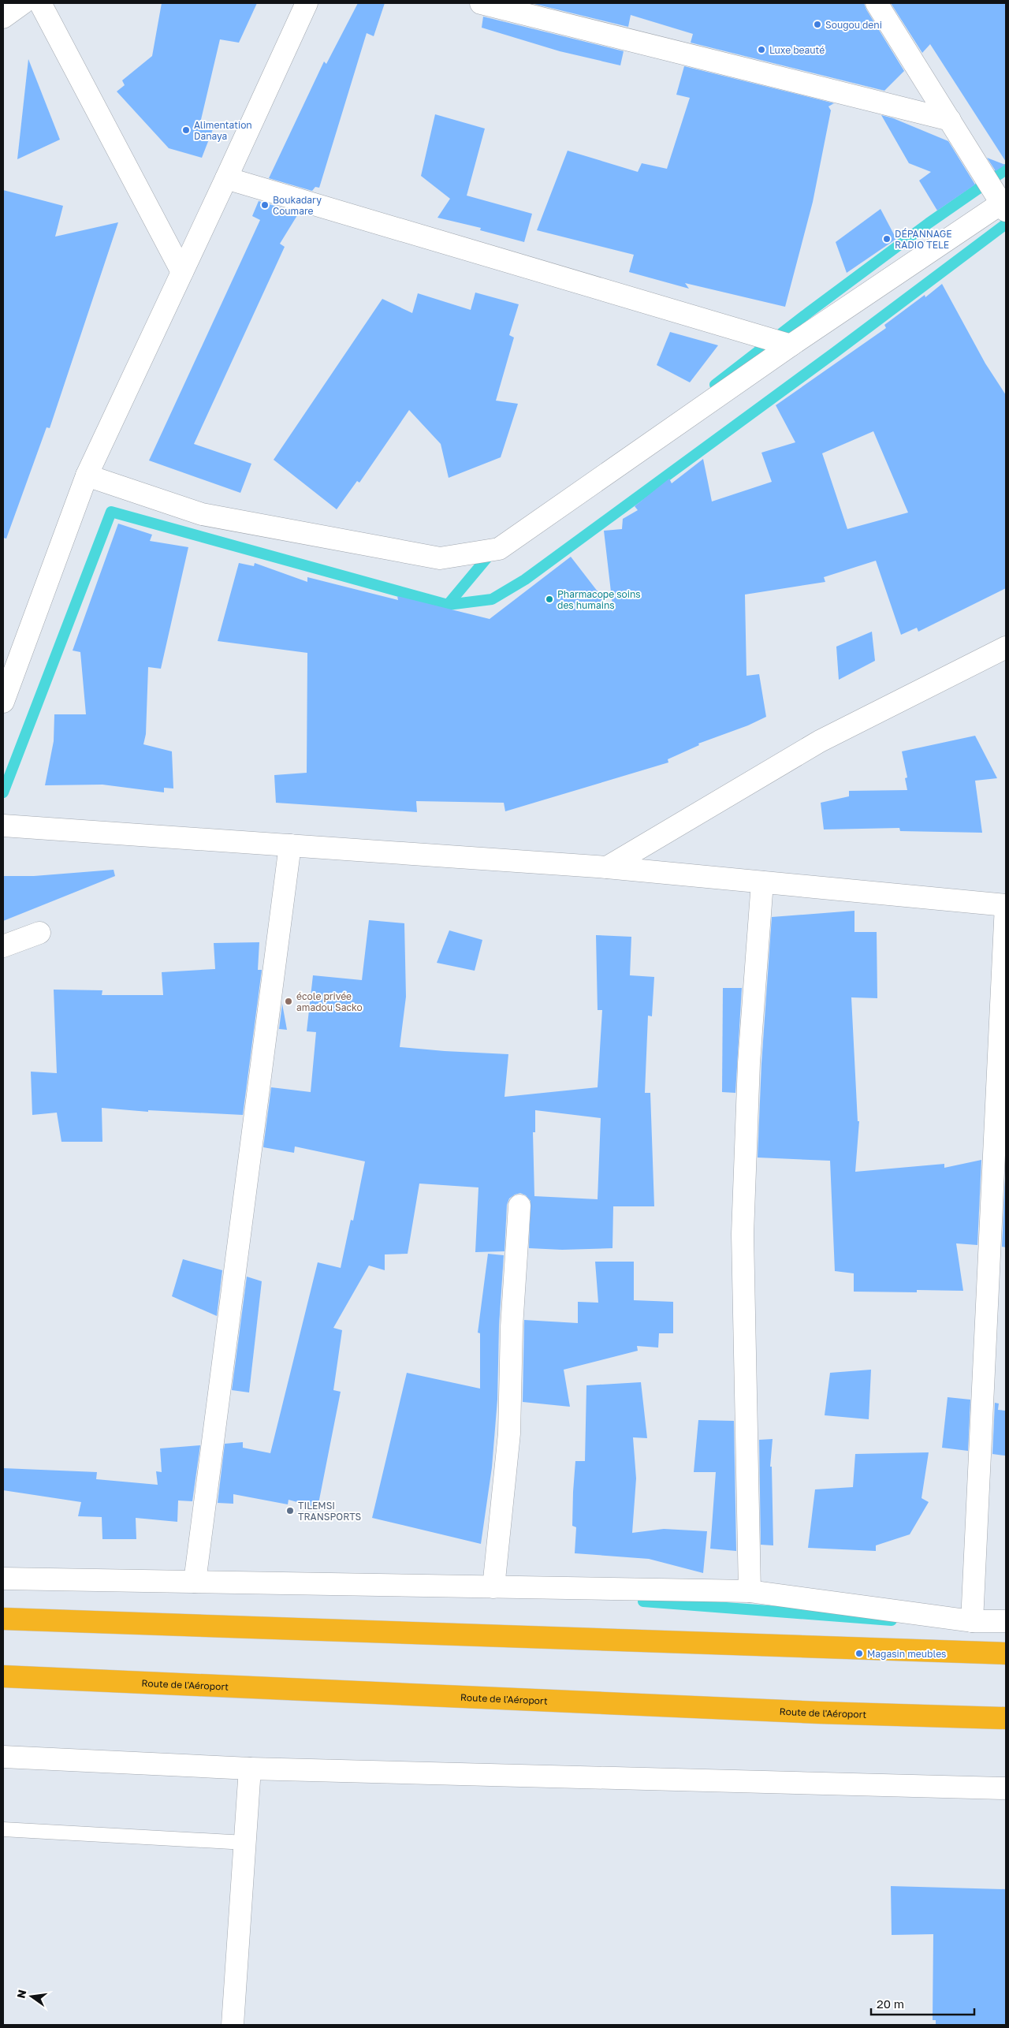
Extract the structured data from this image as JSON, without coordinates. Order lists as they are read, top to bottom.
{
  "streets": {
    "highway": ["Route de l'Aéroport"]
  },
  "places": [
    "Sougou deni",
    "Luxe beauté",
    "Alimentation Danaya",
    "Boukadary Coumare",
    "DÉPANNAGE RADIO TELE",
    "Pharmacope soins des humains",
    "école privée amadou Sacko",
    "TILEMSI TRANSPORTS",
    "Magasin meubles"
  ],
  "scale_bar": "20 m",
  "north": "left"
}
